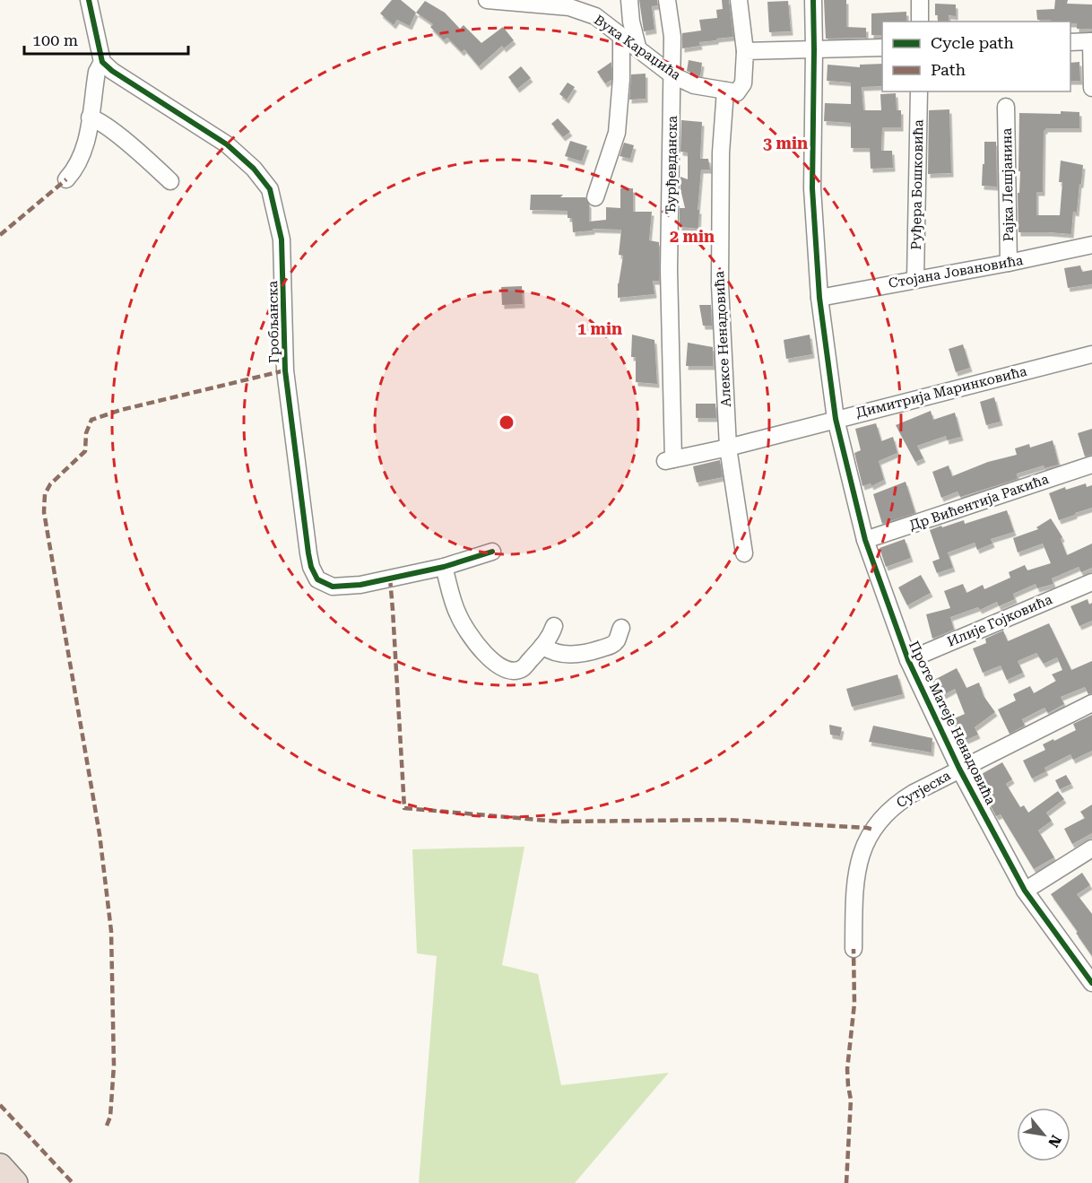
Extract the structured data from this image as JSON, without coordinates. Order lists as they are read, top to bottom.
{
  "streets": {
    "street": [
      "Вука Караџића",
      "Ђурђевданска",
      "Руђера Бошковића",
      "Рајка Лешјанина",
      "Стојана Јовановића",
      "Гробљанска",
      "Алексе Ненадовића",
      "Димитрија Маринковића",
      "Др Вићентија Ракића",
      "Илије Гојковића",
      "Проте Матеје Ненадовића",
      "Сутјеска"
    ]
  },
  "crossings": [
    ["Вука Караџића", "Ђурђевданска"],
    ["Вука Караџића", "Алексе Ненадовића"],
    ["Ђурђевданска", "Димитрија Маринковића"],
    ["Руђера Бошковића", "Стојана Јовановића"],
    ["Рајка Лешјанина", "Стојана Јовановића"],
    ["Стојана Јовановића", "Проте Матеје Ненадовића"],
    ["Алексе Ненадовића", "Димитрија Маринковића"],
    ["Димитрија Маринковића", "Проте Матеје Ненадовића"],
    ["Др Вићентија Ракића", "Проте Матеје Ненадовића"],
    ["Илије Гојковића", "Проте Матеје Ненадовића"],
    ["Проте Матеје Ненадовића", "Сутјеска"]
  ],
  "legend": ["Cycle path", "Path"],
  "scale_bar": "100 m",
  "north": "bottom right",
  "rings": ["3 min", "2 min", "1 min"]
}
